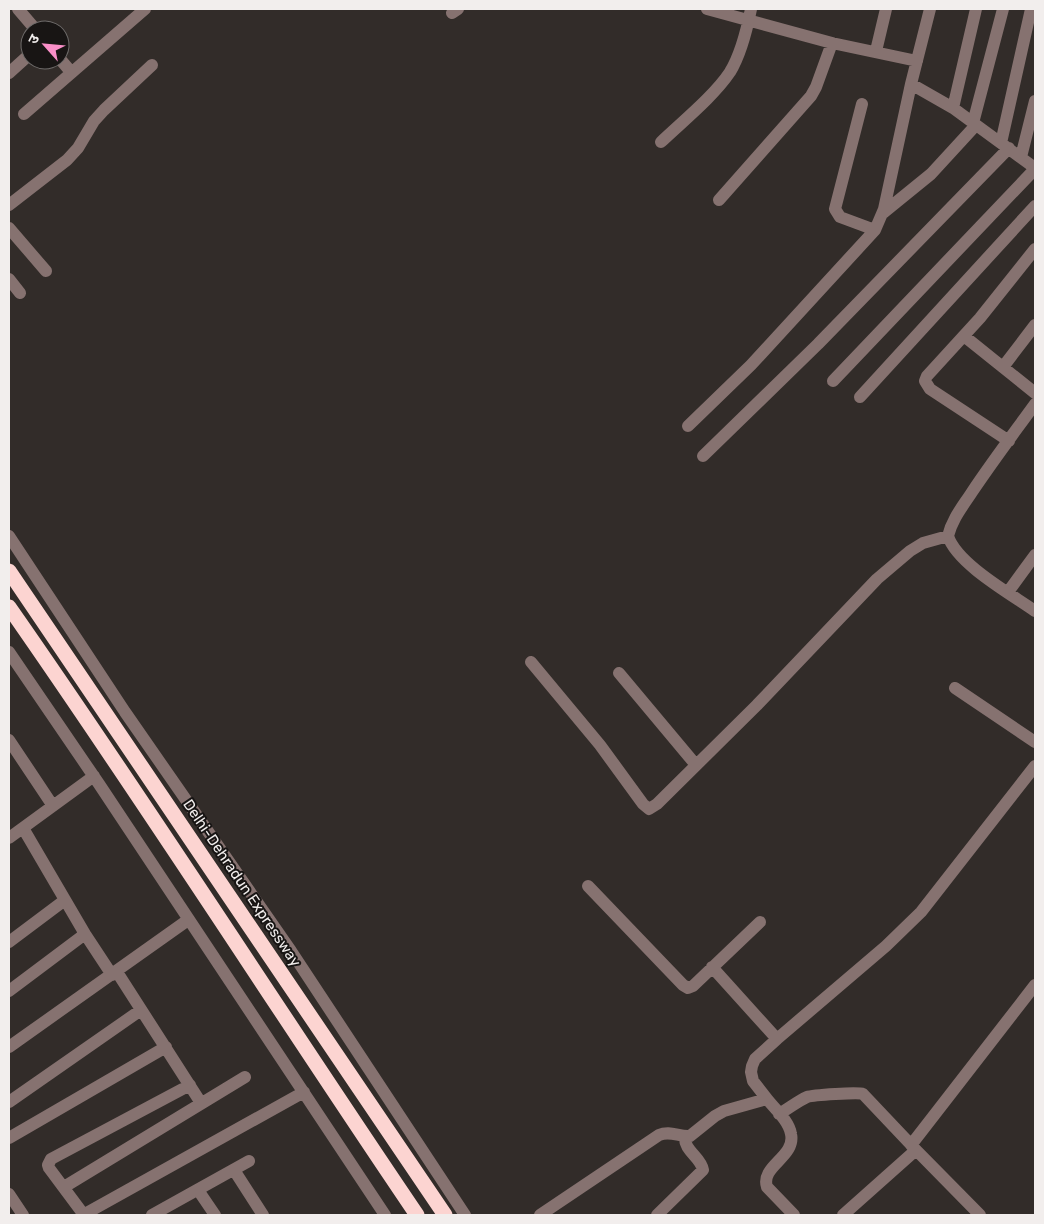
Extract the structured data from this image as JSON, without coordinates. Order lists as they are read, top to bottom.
{
  "streets": {
    "highway": ["Delhi-Dehradun Expressway"]
  },
  "north": "top left"
}
